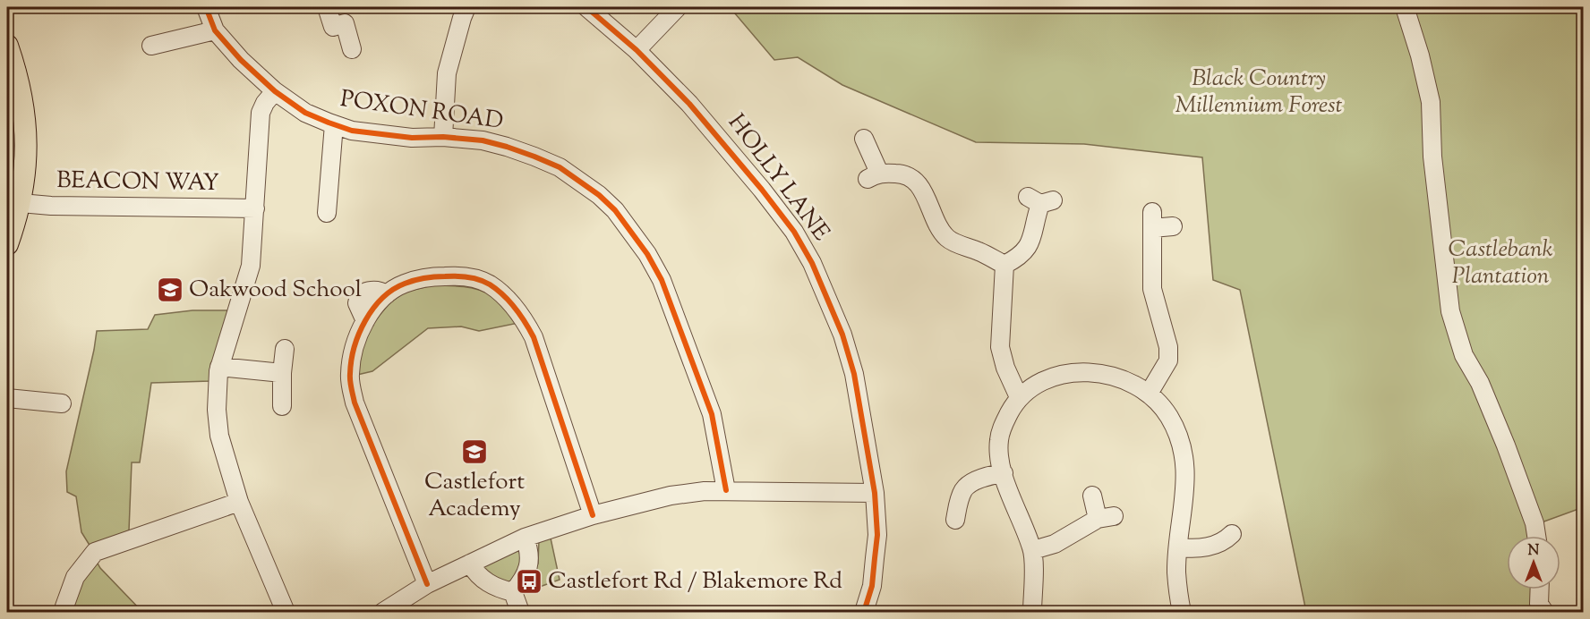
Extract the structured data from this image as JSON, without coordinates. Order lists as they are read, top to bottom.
{
  "streets": {
    "street": ["POXON ROAD", "HOLLY LANE", "BEACON WAY"]
  },
  "parks": ["Black Country Millennium Forest", "Castlebank Plantation"],
  "places": {
    "school or university": ["Oakwood School", "Castlefort Academy"],
    "bus stop": ["Castlefort Rd / Blakemore Rd"]
  },
  "north": "top"
}
